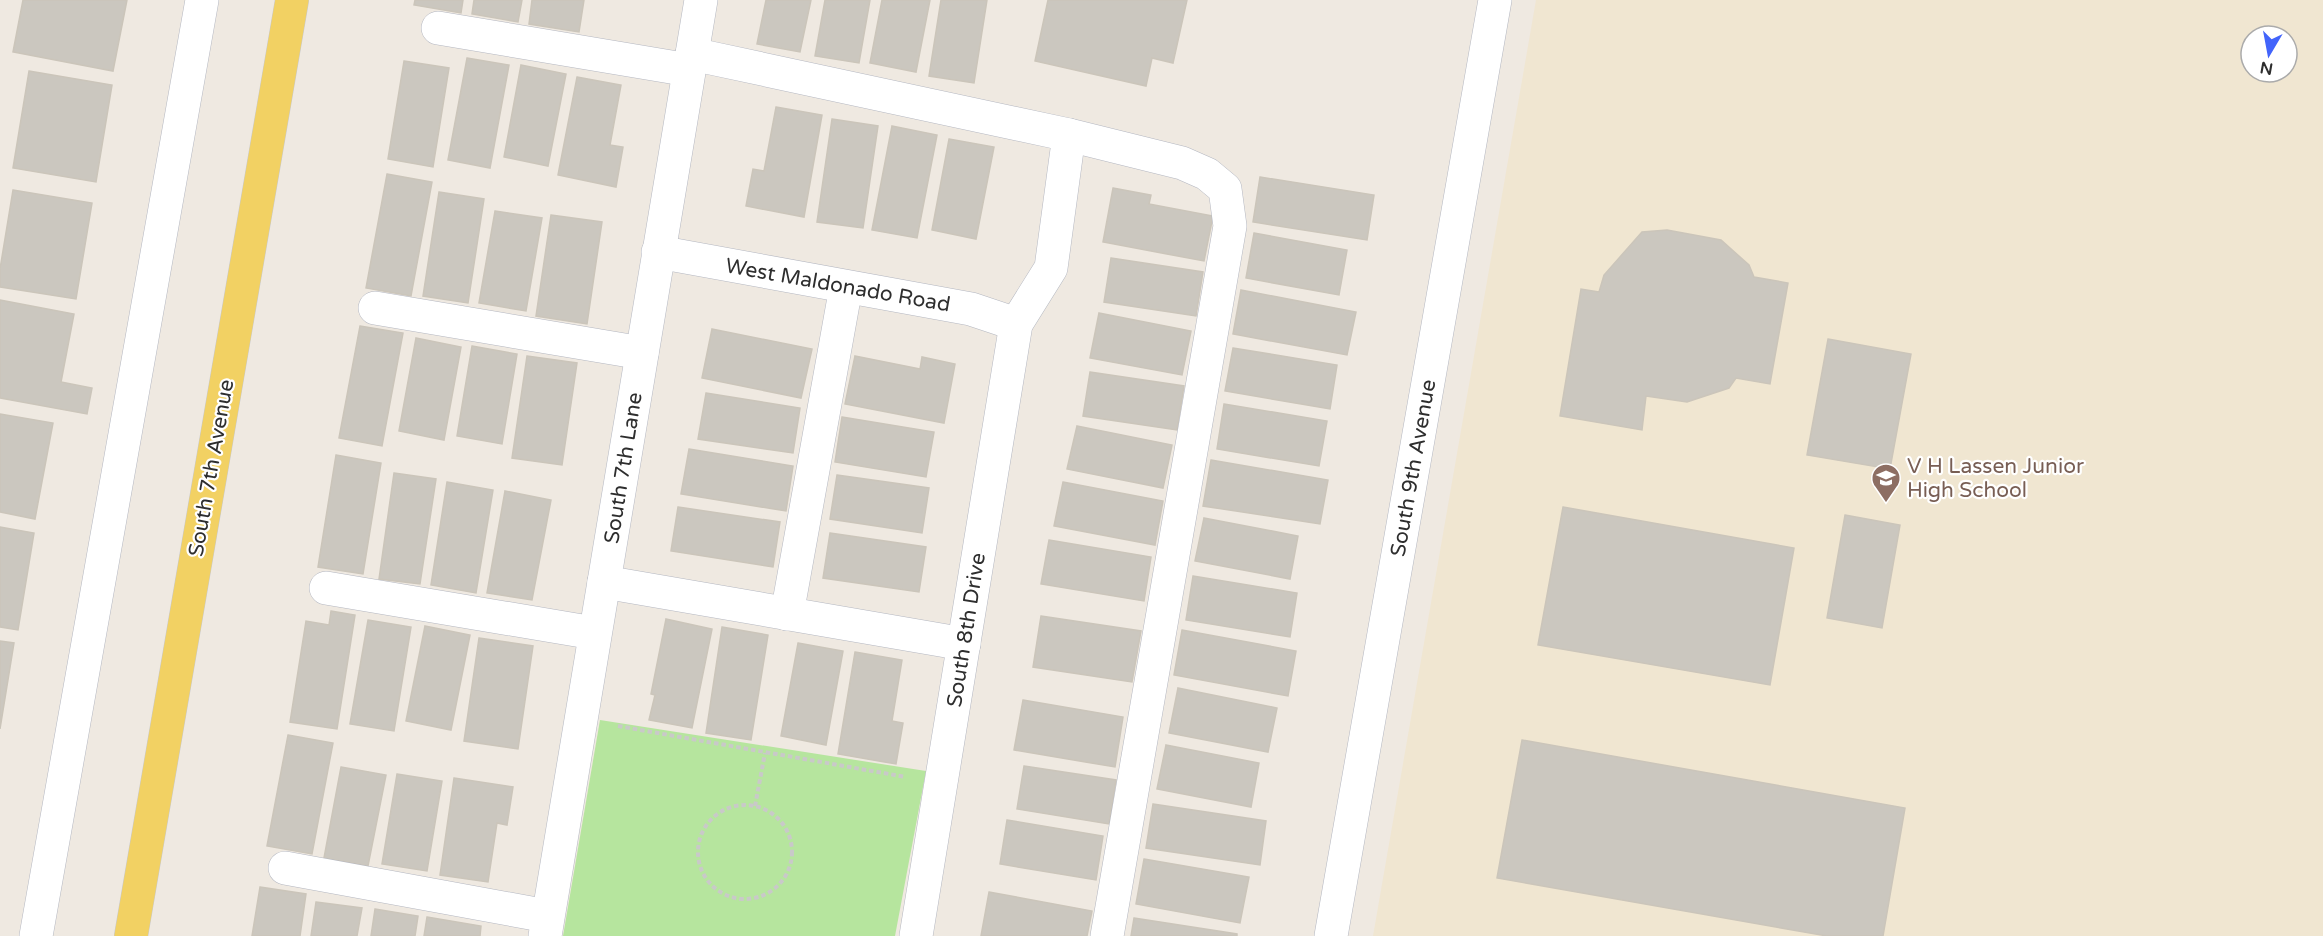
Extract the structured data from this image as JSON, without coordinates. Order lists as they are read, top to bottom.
{
  "streets": {
    "main road": ["South 7th Avenue"],
    "street": [
      "West Maldonado Road",
      "South 7th Lane",
      "South 9th Avenue",
      "South 8th Drive"
    ]
  },
  "crossings": [
    ["West Maldonado Road", "South 7th Lane"],
    ["West Maldonado Road", "South 8th Drive"]
  ],
  "places": {
    "school or university": ["V H Lassen Junior High School"]
  },
  "north": "bottom"
}
